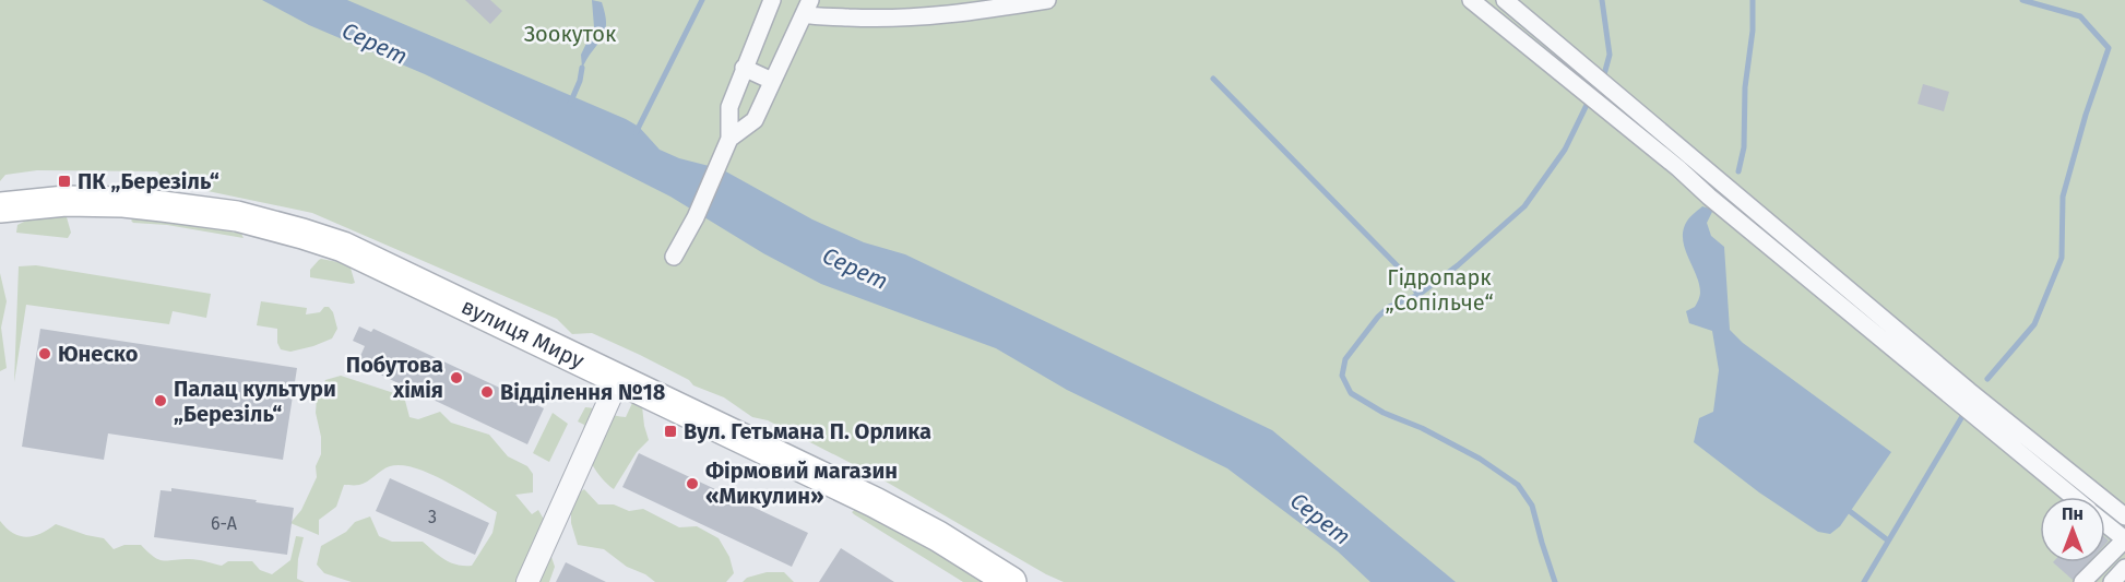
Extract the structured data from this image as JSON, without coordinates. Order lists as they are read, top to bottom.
{
  "streets": {
    "main road": ["вулиця Миру"]
  },
  "water": ["Серет"],
  "parks": ["Зоокуток", "Гідропарк „Сопільче“"],
  "places": {
    "transit": ["ПК „Березіль“", "Вул. Гетьмана П. Орлика"],
    "other": [
      "Юнеско",
      "Побутова хімія",
      "Відділення №18",
      "Палац культури „Березіль“",
      "Фірмовий магазин «Микулин»"
    ]
  },
  "house_numbers": ["3", "6-А"],
  "north": "top"
}
